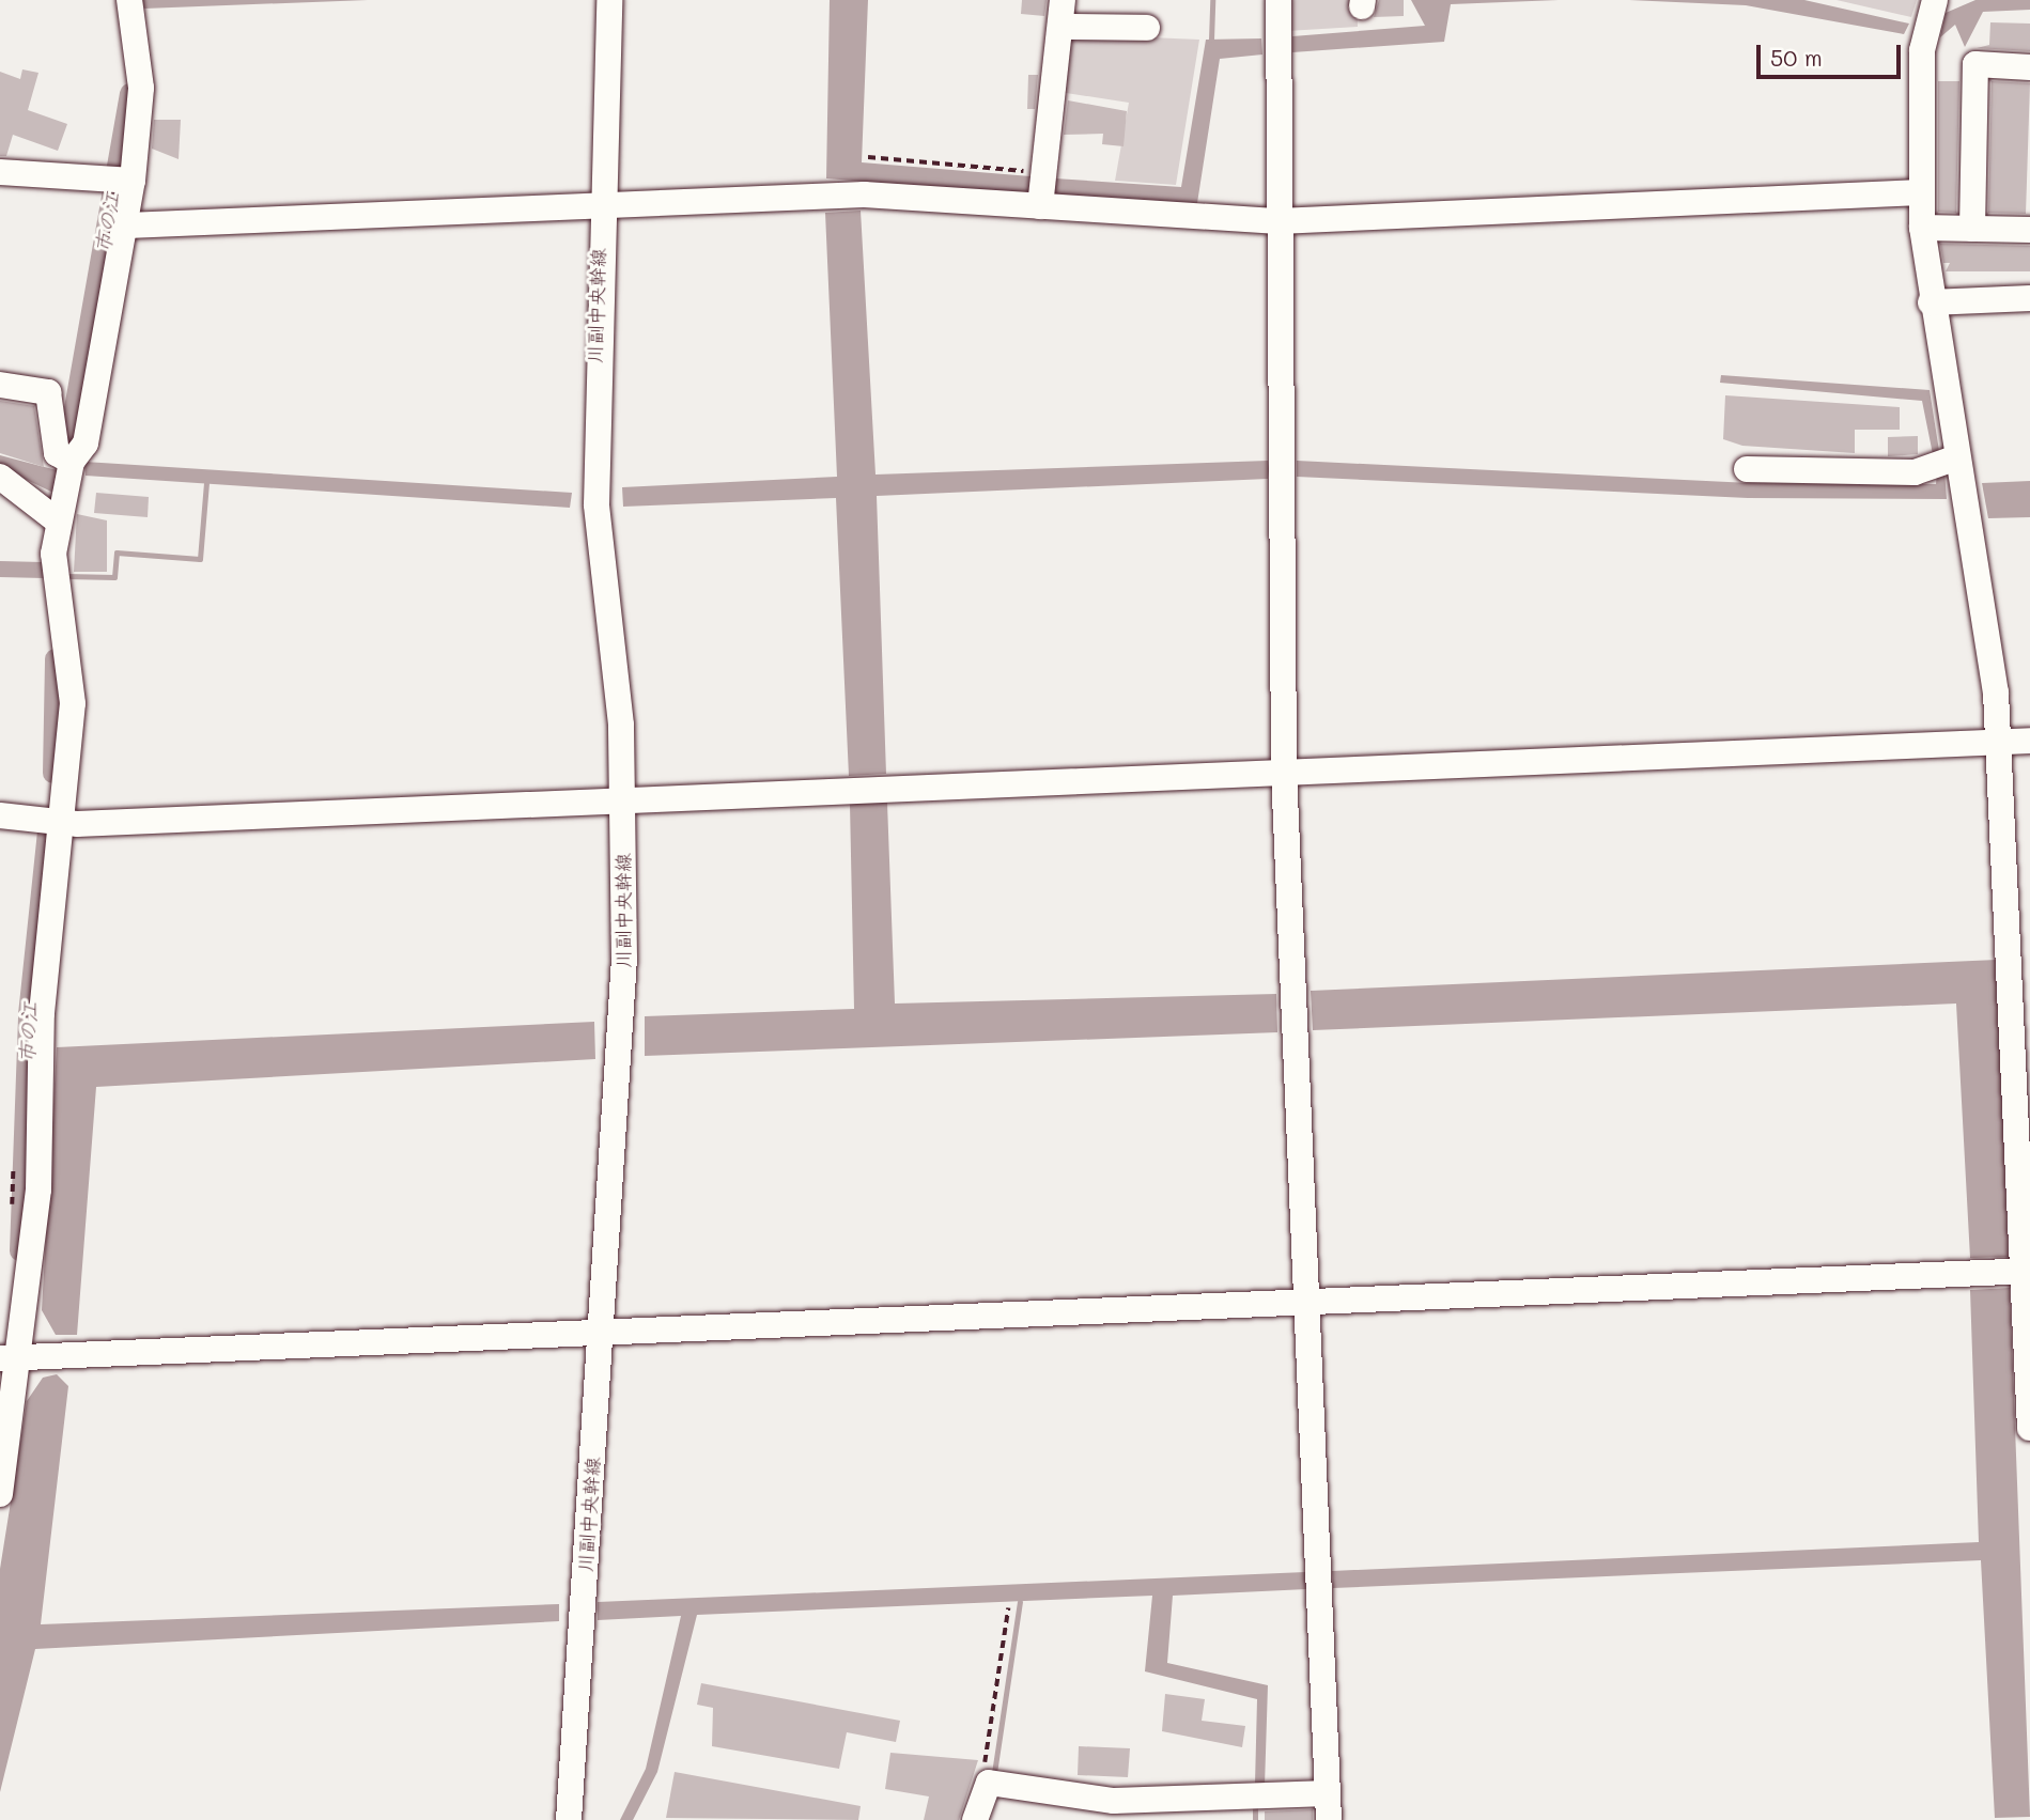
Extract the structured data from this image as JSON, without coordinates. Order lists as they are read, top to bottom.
{
  "streets": {
    "street": ["川副中央幹線"]
  },
  "water": ["市の江"],
  "scale_bar": "50 m"
}
